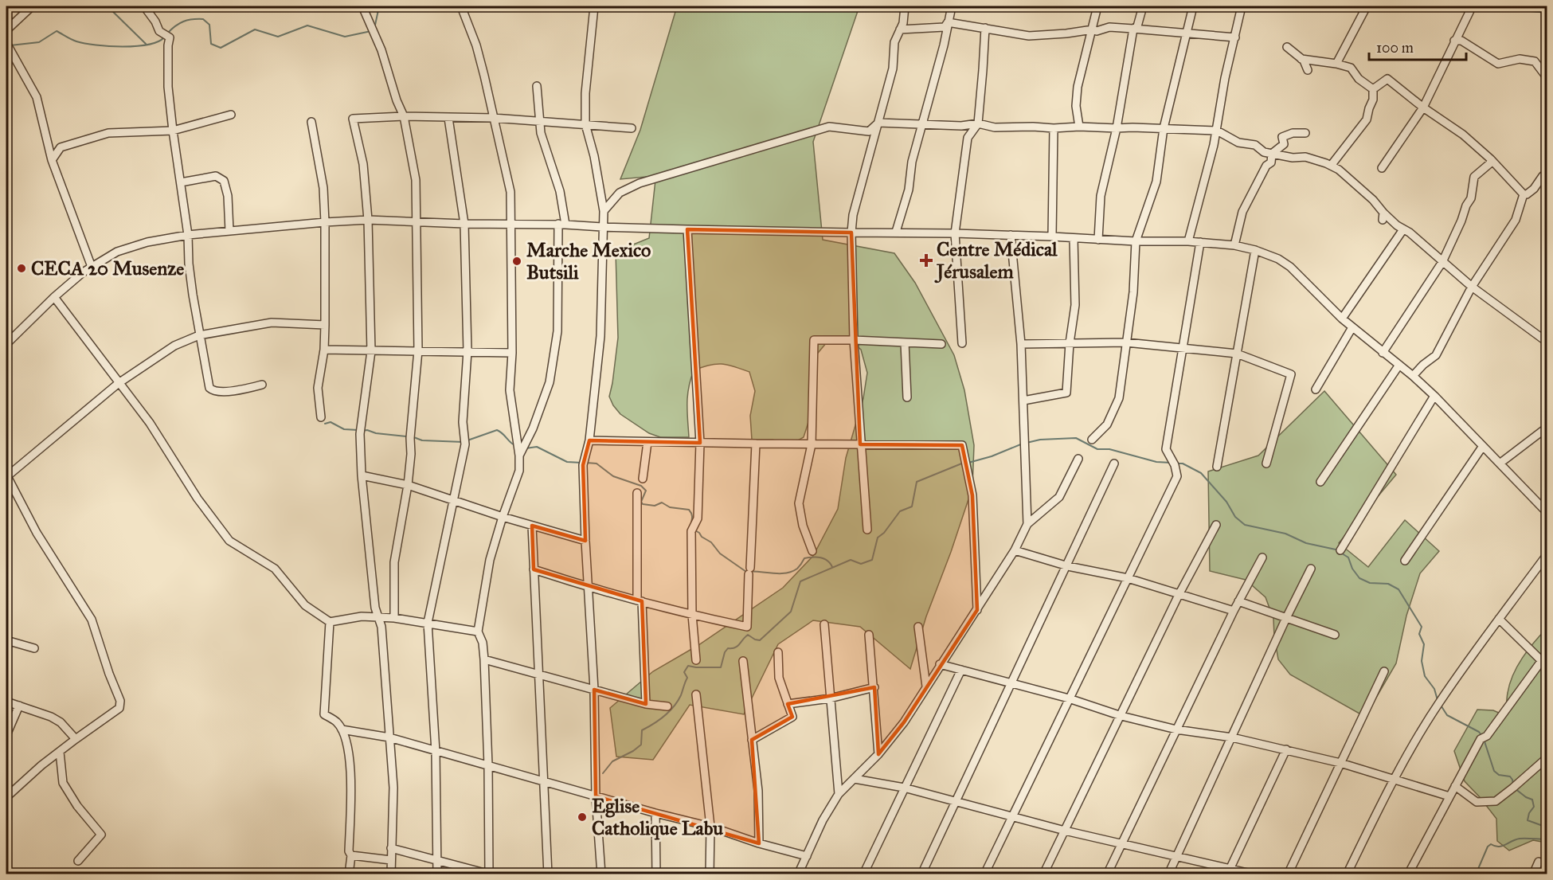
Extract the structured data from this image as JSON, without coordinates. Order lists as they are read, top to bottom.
{
  "places": {
    "health": ["Centre Médical Jérusalem"],
    "other": ["Marche Mexico Butsili", "CECA 20 Musenze", "Eglise Catholique Labu"]
  },
  "scale_bar": "100 m"
}
